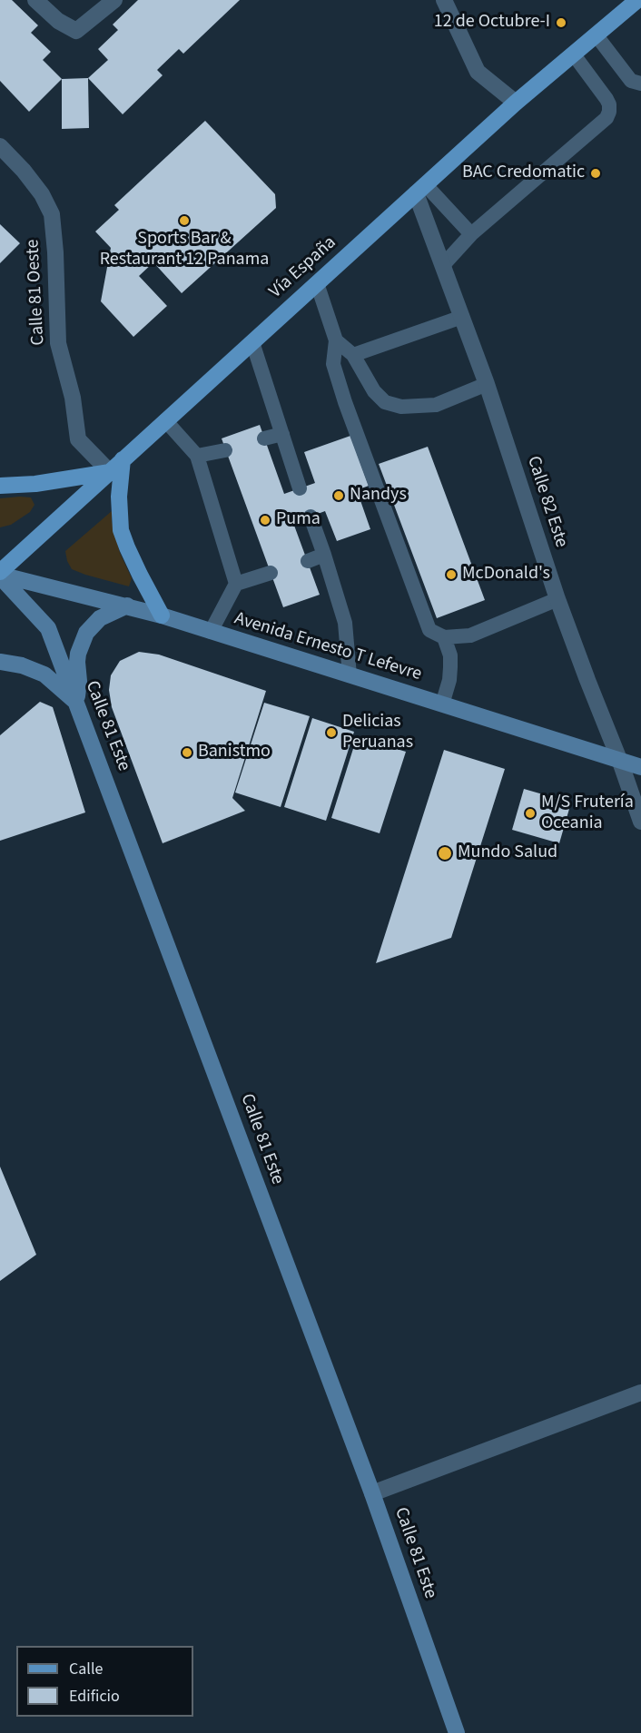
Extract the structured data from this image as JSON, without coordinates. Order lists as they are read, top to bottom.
{
  "streets": {
    "main road": ["Vía España"],
    "street": [
      "Calle 81 Oeste",
      "Calle 82 Este",
      "Avenida Ernesto T Lefevre",
      "Calle 81 Este"
    ]
  },
  "crossings": [
    ["Vía España", "Calle 81 Oeste"],
    ["Vía España", "Calle 82 Este"],
    ["Vía España", "Avenida Ernesto T Lefevre"],
    ["Vía España", "Calle 81 Este"],
    ["Calle 82 Este", "Avenida Ernesto T Lefevre"],
    ["Avenida Ernesto T Lefevre", "Calle 81 Este"]
  ],
  "places": [
    "12 de Octubre-I",
    "BAC Credomatic",
    "Sports Bar & Restaurant 12 Panama",
    "Nandys",
    "Puma",
    "McDonald's",
    "Delicias Peruanas",
    "Banistmo",
    "M/S Frutería Oceania",
    "Mundo Salud"
  ],
  "legend": ["Calle", "Edificio"]
}
